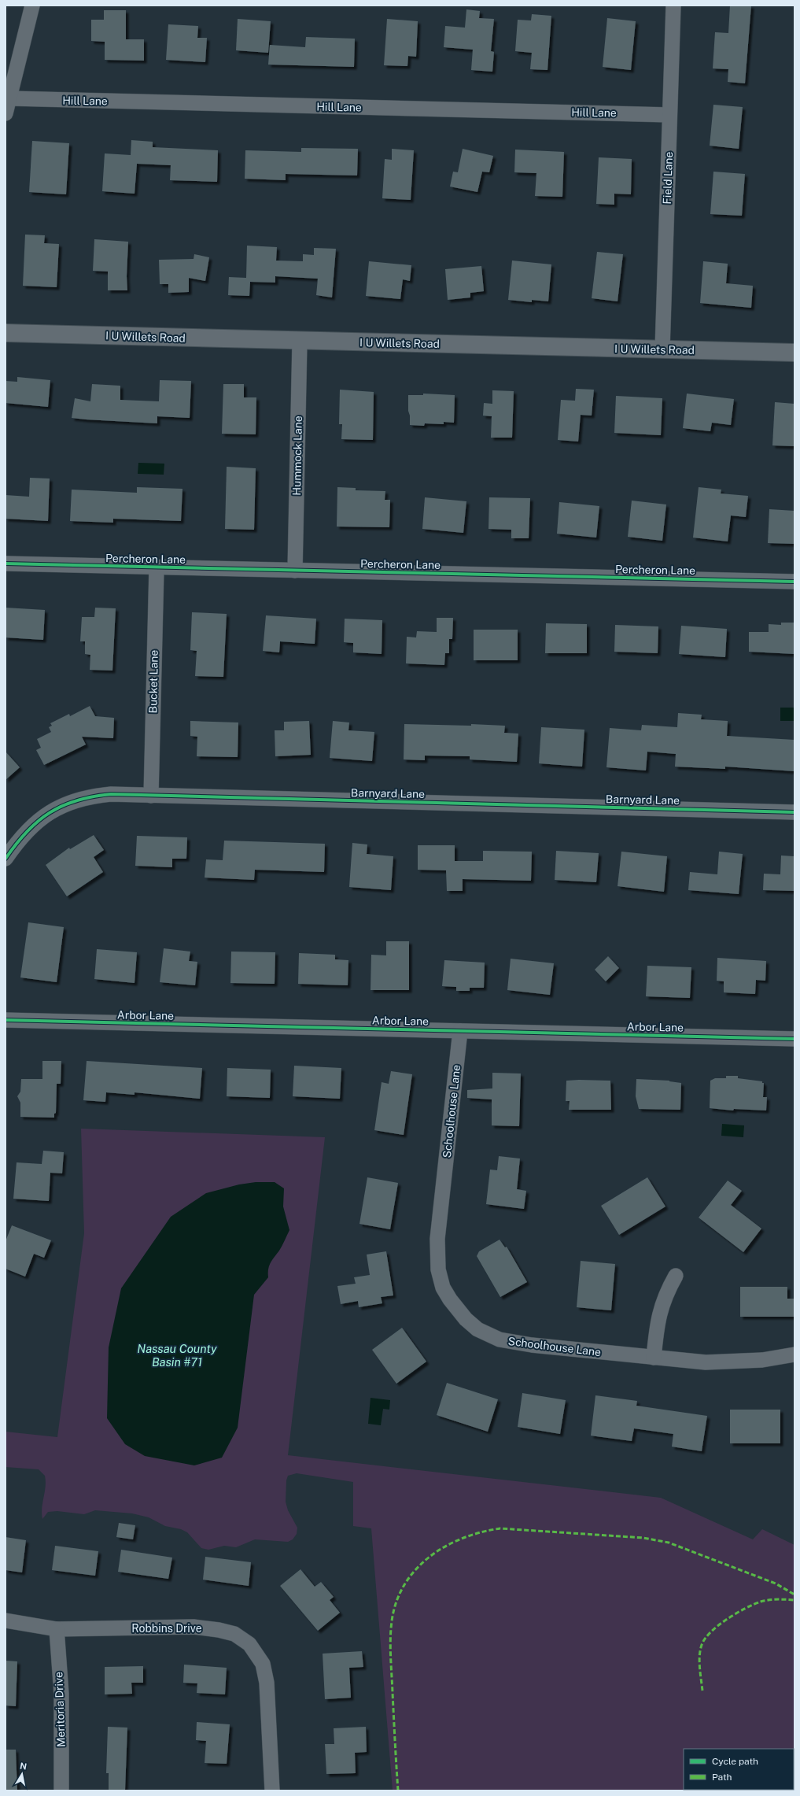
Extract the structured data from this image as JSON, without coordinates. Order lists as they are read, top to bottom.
{
  "streets": {
    "main road": ["I U Willets Road"],
    "street": [
      "Hill Lane",
      "Field Lane",
      "Hummock Lane",
      "Percheron Lane",
      "Bucket Lane",
      "Barnyard Lane",
      "Arbor Lane",
      "Schoolhouse Lane",
      "Robbins Drive",
      "Meritoria Drive"
    ]
  },
  "crossings": [
    ["Hill Lane", "Field Lane"],
    ["Field Lane", "I U Willets Road"],
    ["I U Willets Road", "Hummock Lane"],
    ["Hummock Lane", "Percheron Lane"],
    ["Percheron Lane", "Bucket Lane"],
    ["Bucket Lane", "Barnyard Lane"],
    ["Arbor Lane", "Schoolhouse Lane"],
    ["Robbins Drive", "Meritoria Drive"]
  ],
  "water": ["Nassau County Basin #71"],
  "legend": ["Cycle path", "Path"],
  "north": "top"
}
